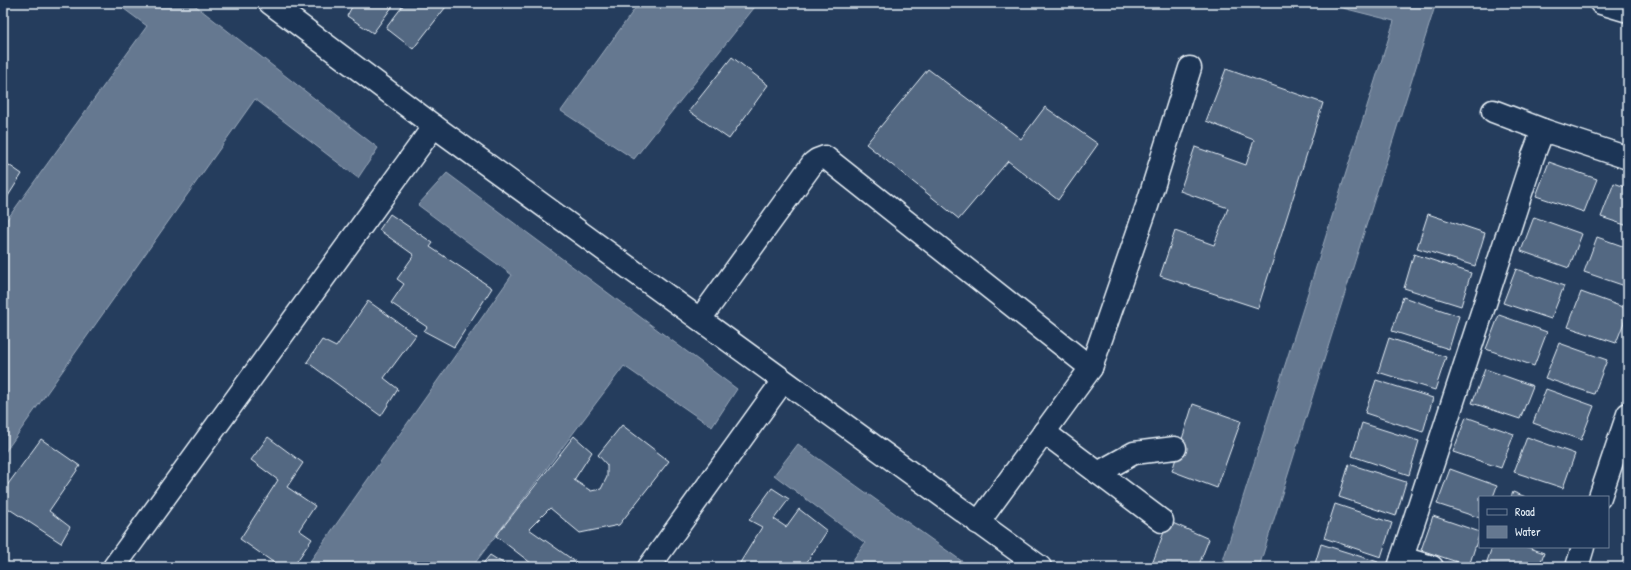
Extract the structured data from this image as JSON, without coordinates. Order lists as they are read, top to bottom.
{
  "legend": ["Road", "Water"]
}
